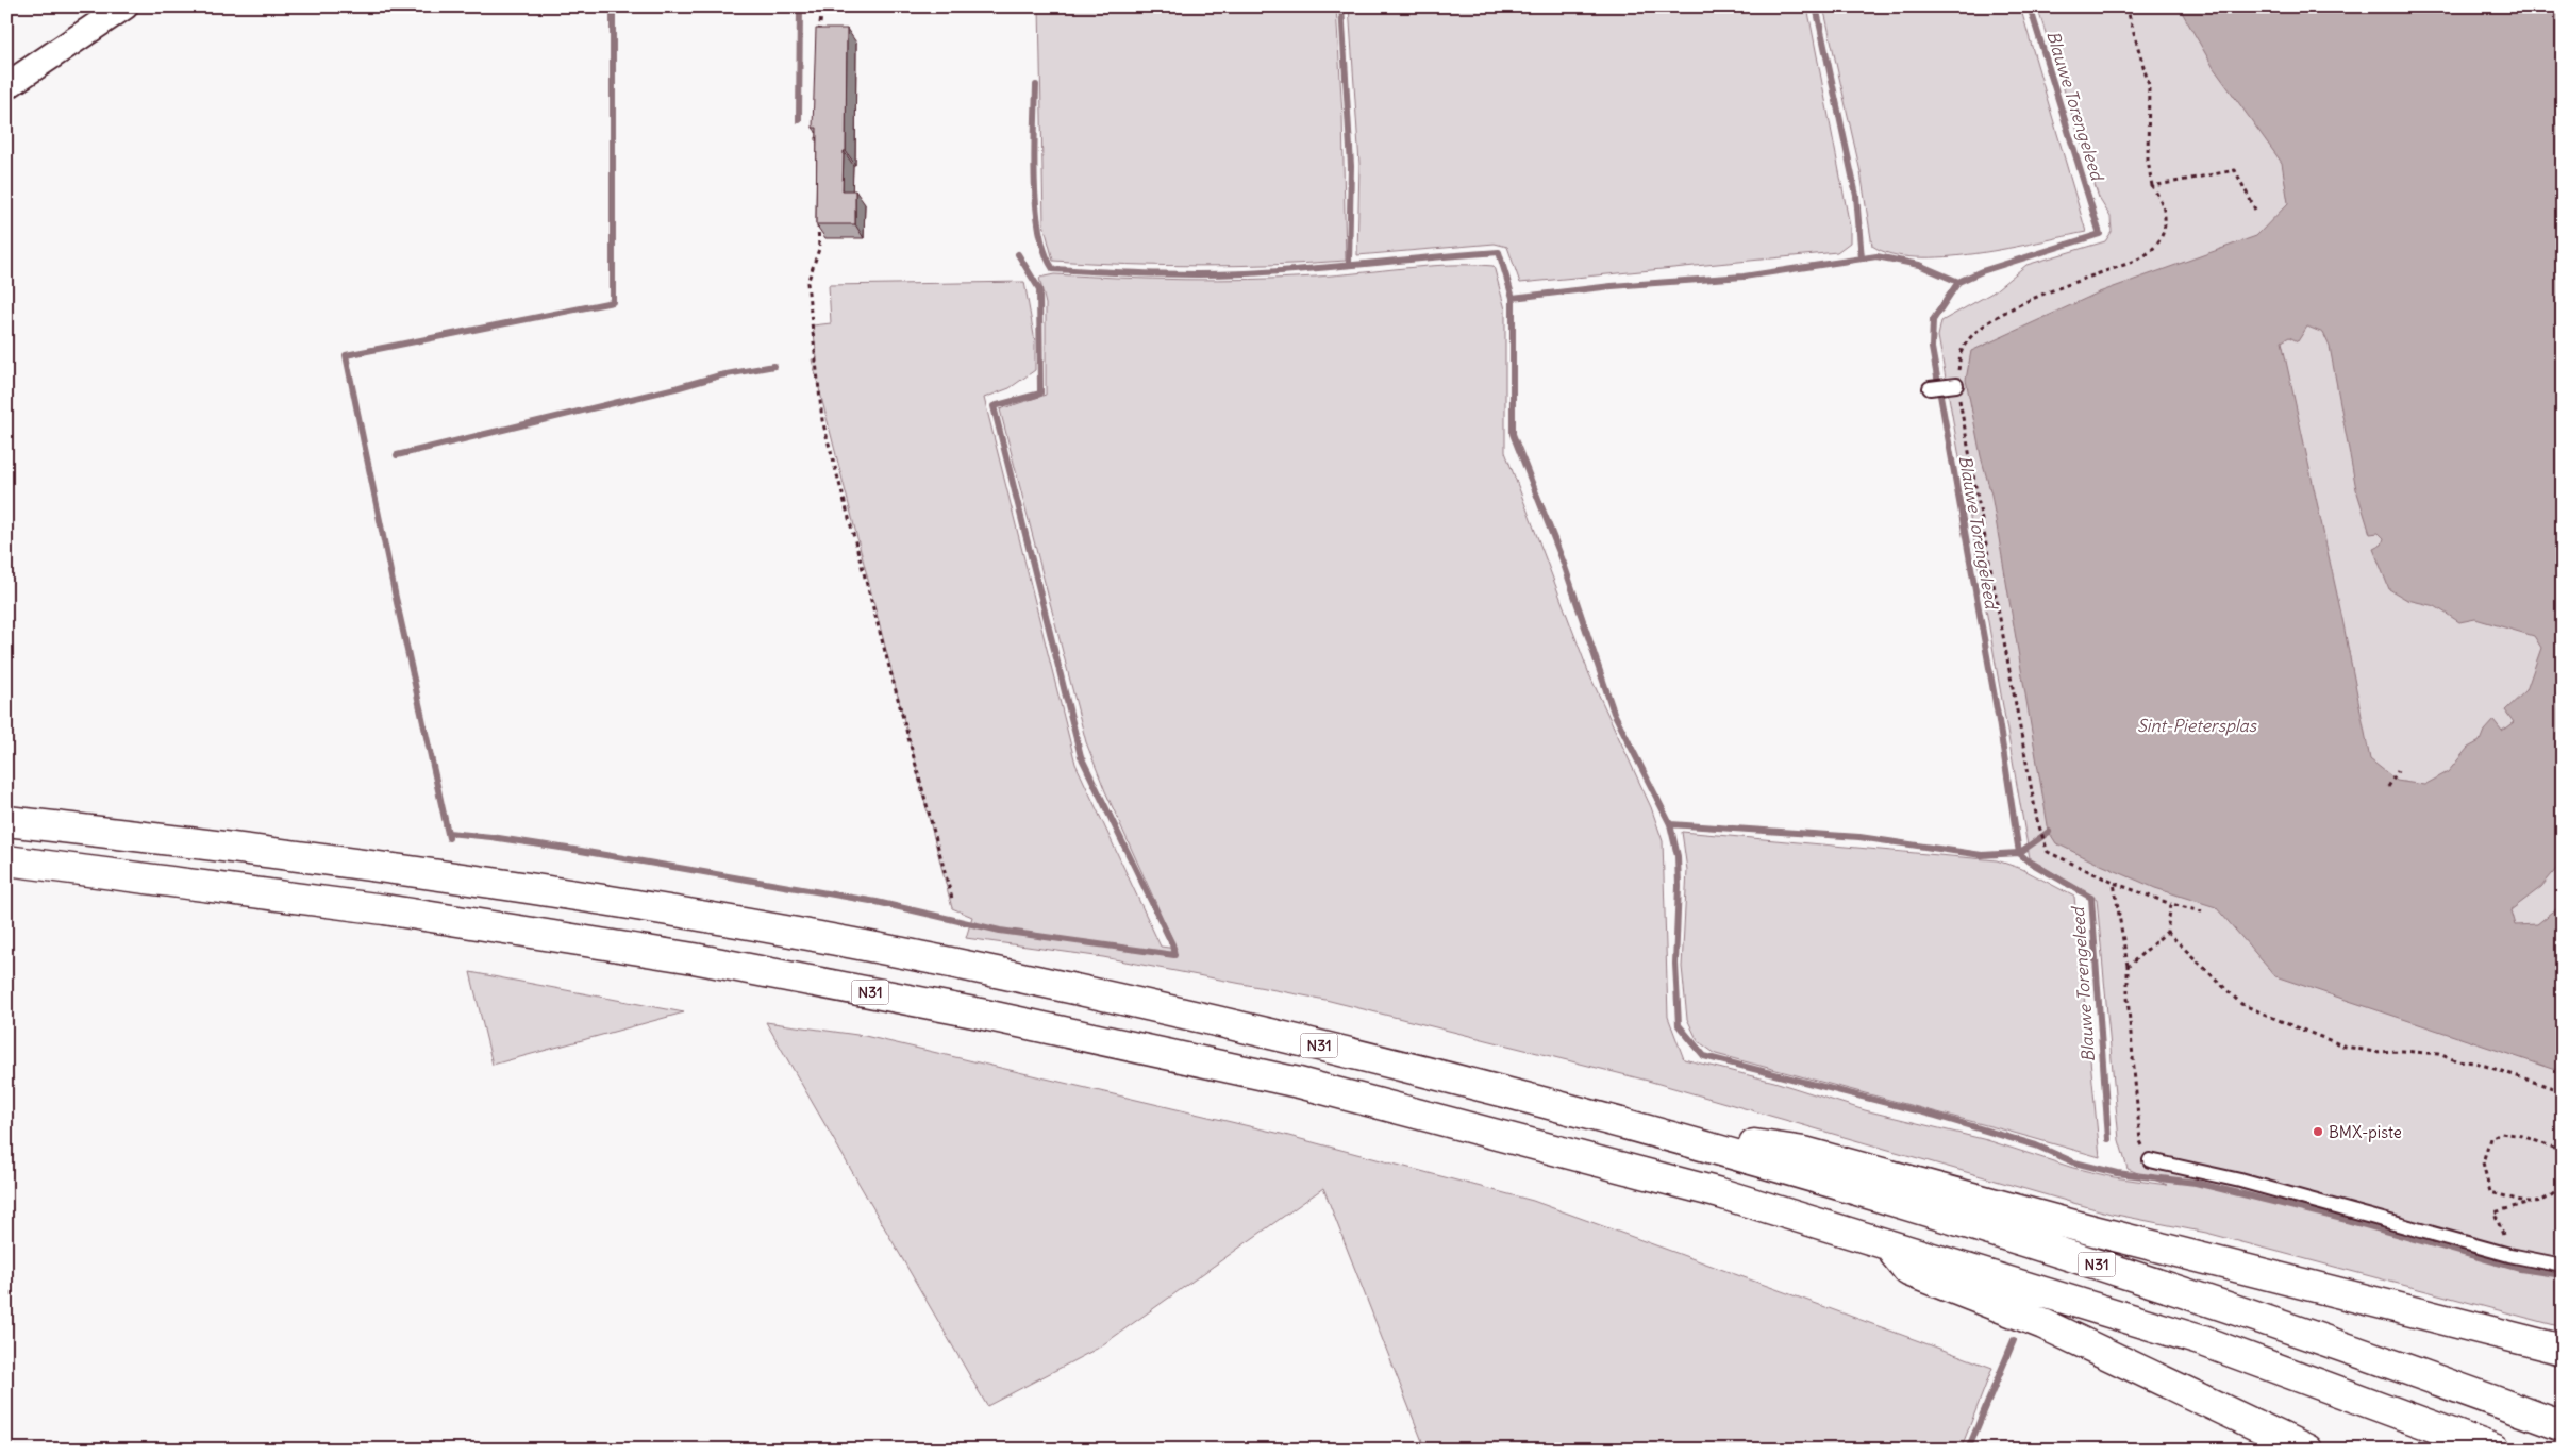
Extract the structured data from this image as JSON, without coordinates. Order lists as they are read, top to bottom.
{
  "streets": {
    "highway": ["N31"]
  },
  "water": ["Blauwe Torengeleed", "Sint-Pietersplas"],
  "places": ["BMX-piste"]
}
